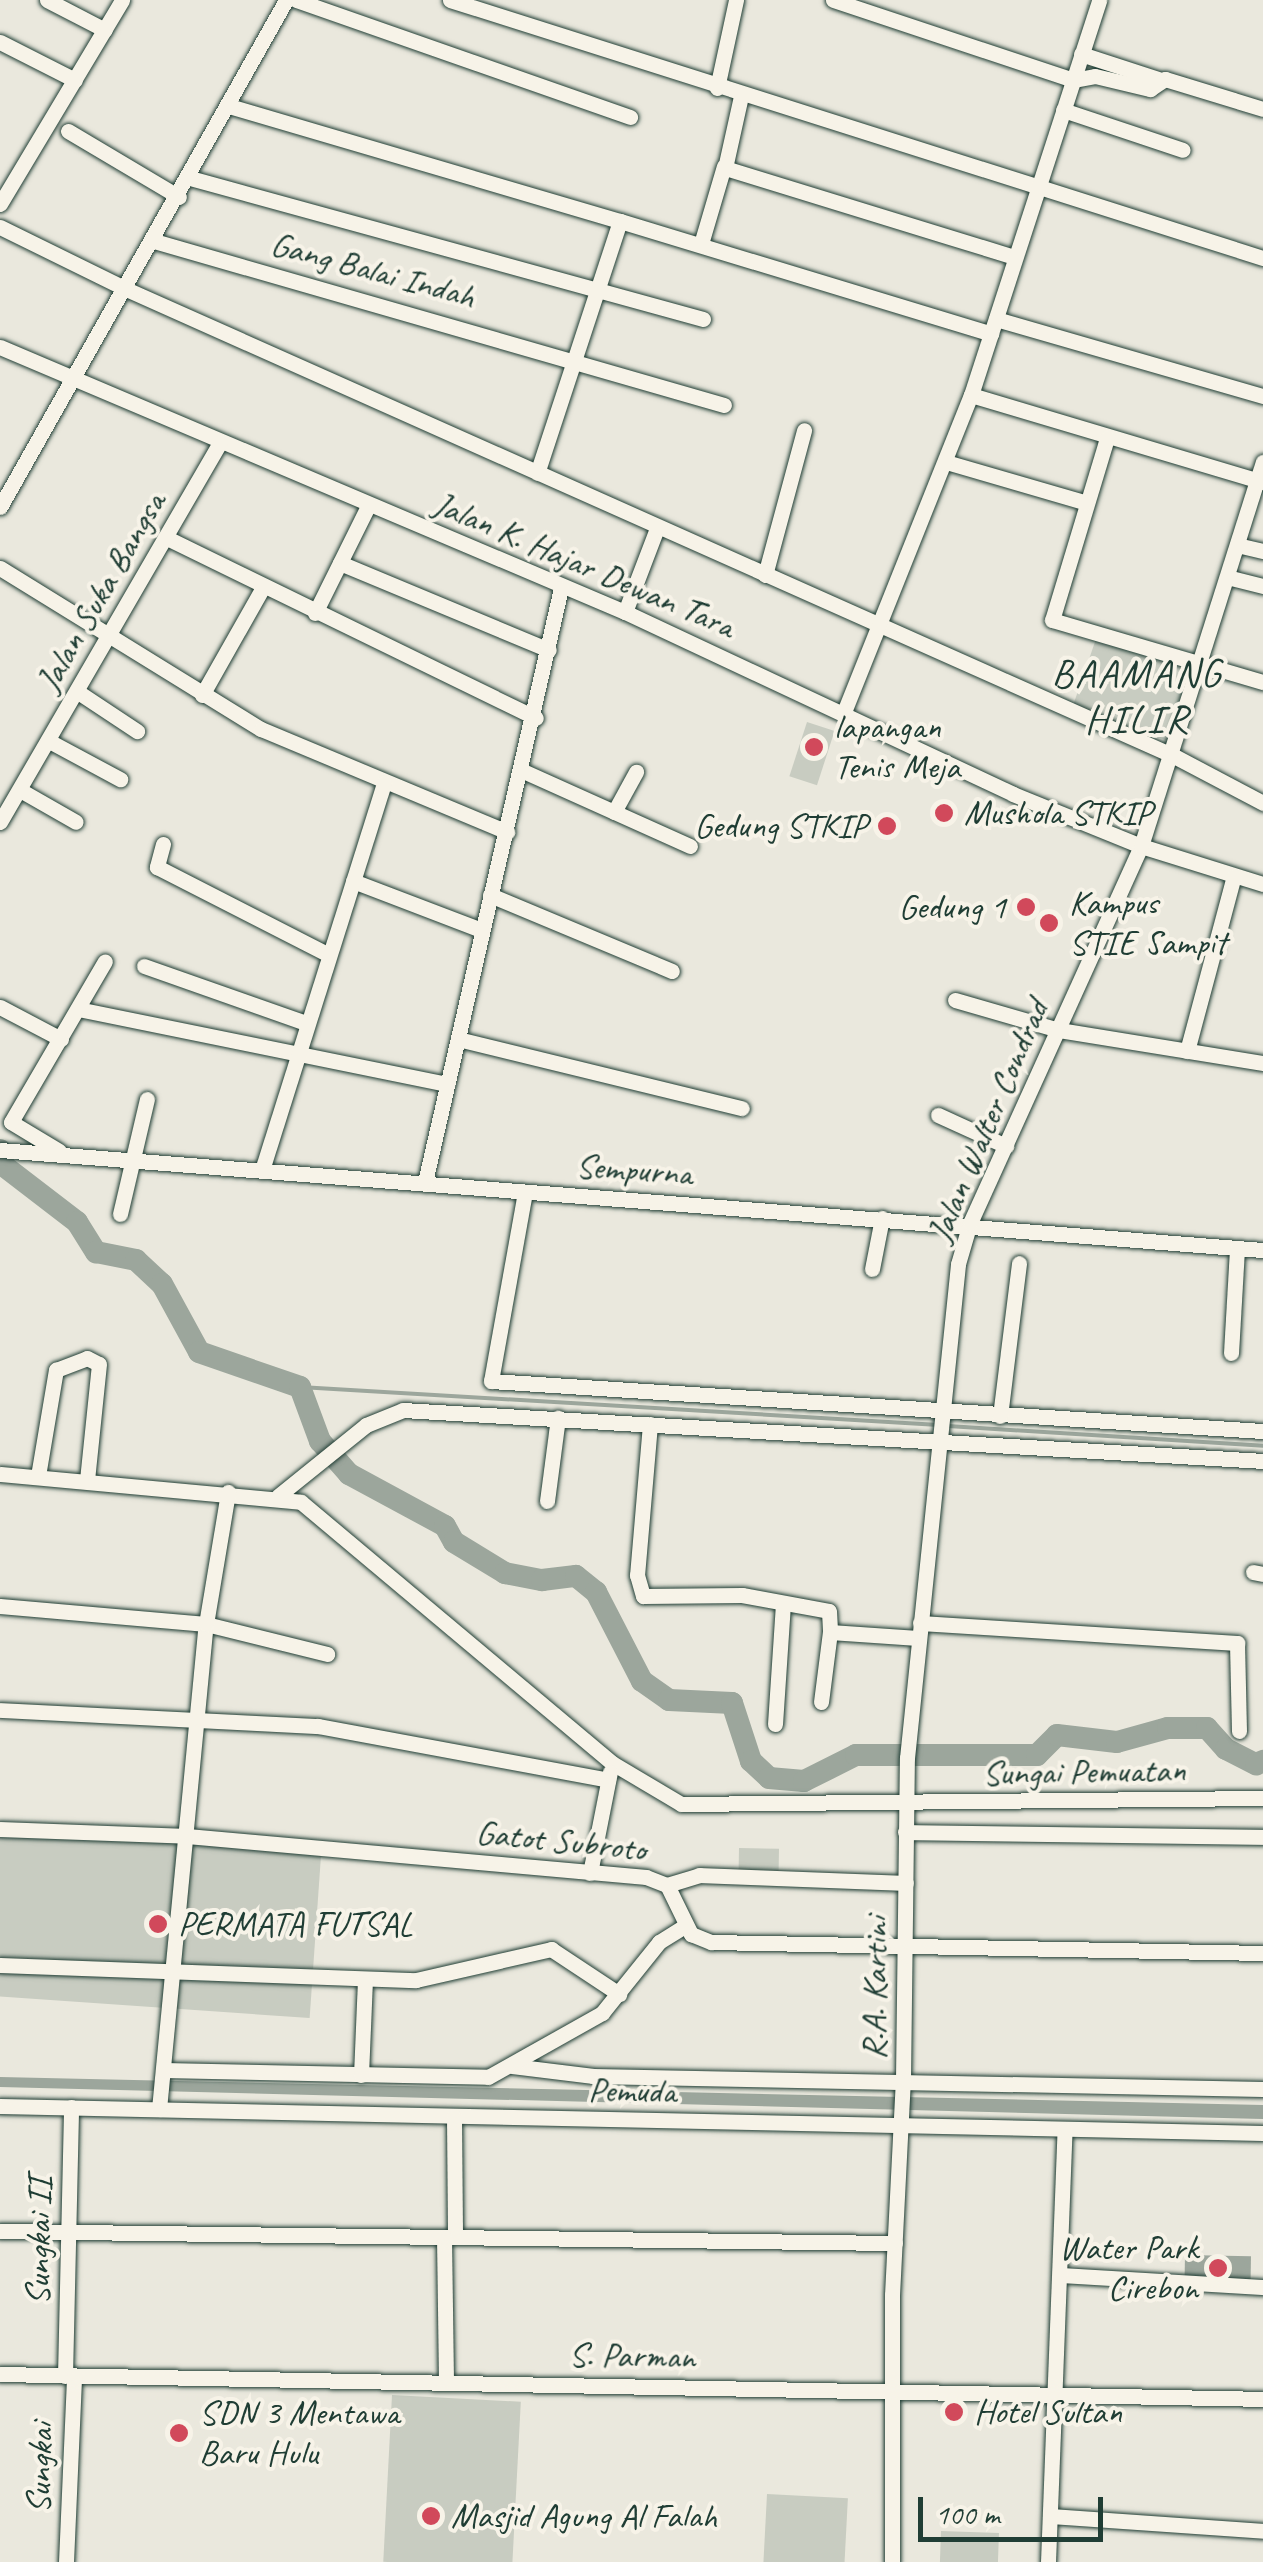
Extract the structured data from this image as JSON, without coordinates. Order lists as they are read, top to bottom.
{
  "streets": {
    "street": [
      "Gang Balai Indah",
      "Jalan K. Hajar Dewan Tara",
      "Jalan Suka Bangsa",
      "Jalan Walter Condrad",
      "Sempurna",
      "Sungai Pemuatan",
      "Gatot Subroto",
      "R.A. Kartini",
      "Pemuda",
      "Sungkai II",
      "S. Parman",
      "Sungkai"
    ]
  },
  "crossings": [
    ["Jalan K. Hajar Dewan Tara", "Jalan Suka Bangsa"],
    ["Jalan K. Hajar Dewan Tara", "Jalan Walter Condrad"],
    ["Jalan Walter Condrad", "Sempurna"],
    ["Jalan Walter Condrad", "R.A. Kartini"],
    ["Sungai Pemuatan", "R.A. Kartini"],
    ["R.A. Kartini", "Pemuda"],
    ["R.A. Kartini", "S. Parman"],
    ["Pemuda", "Sungkai II"],
    ["Sungkai II", "S. Parman"],
    ["Sungkai II", "Sungkai"],
    ["S. Parman", "Sungkai"]
  ],
  "districts": ["BAAMANG HILIR"],
  "places": [
    "lapangan Tenis Meja",
    "Mushola STKIP",
    "Gedung STKIP",
    "Gedung 1",
    "Kampus STIE Sampit",
    "PERMATA FUTSAL",
    "Water Park Cirebon",
    "Hotel Sultan",
    "SDN 3 Mentawa Baru Hulu",
    "Masjid Agung Al Falah"
  ],
  "scale_bar": "100 m"
}
